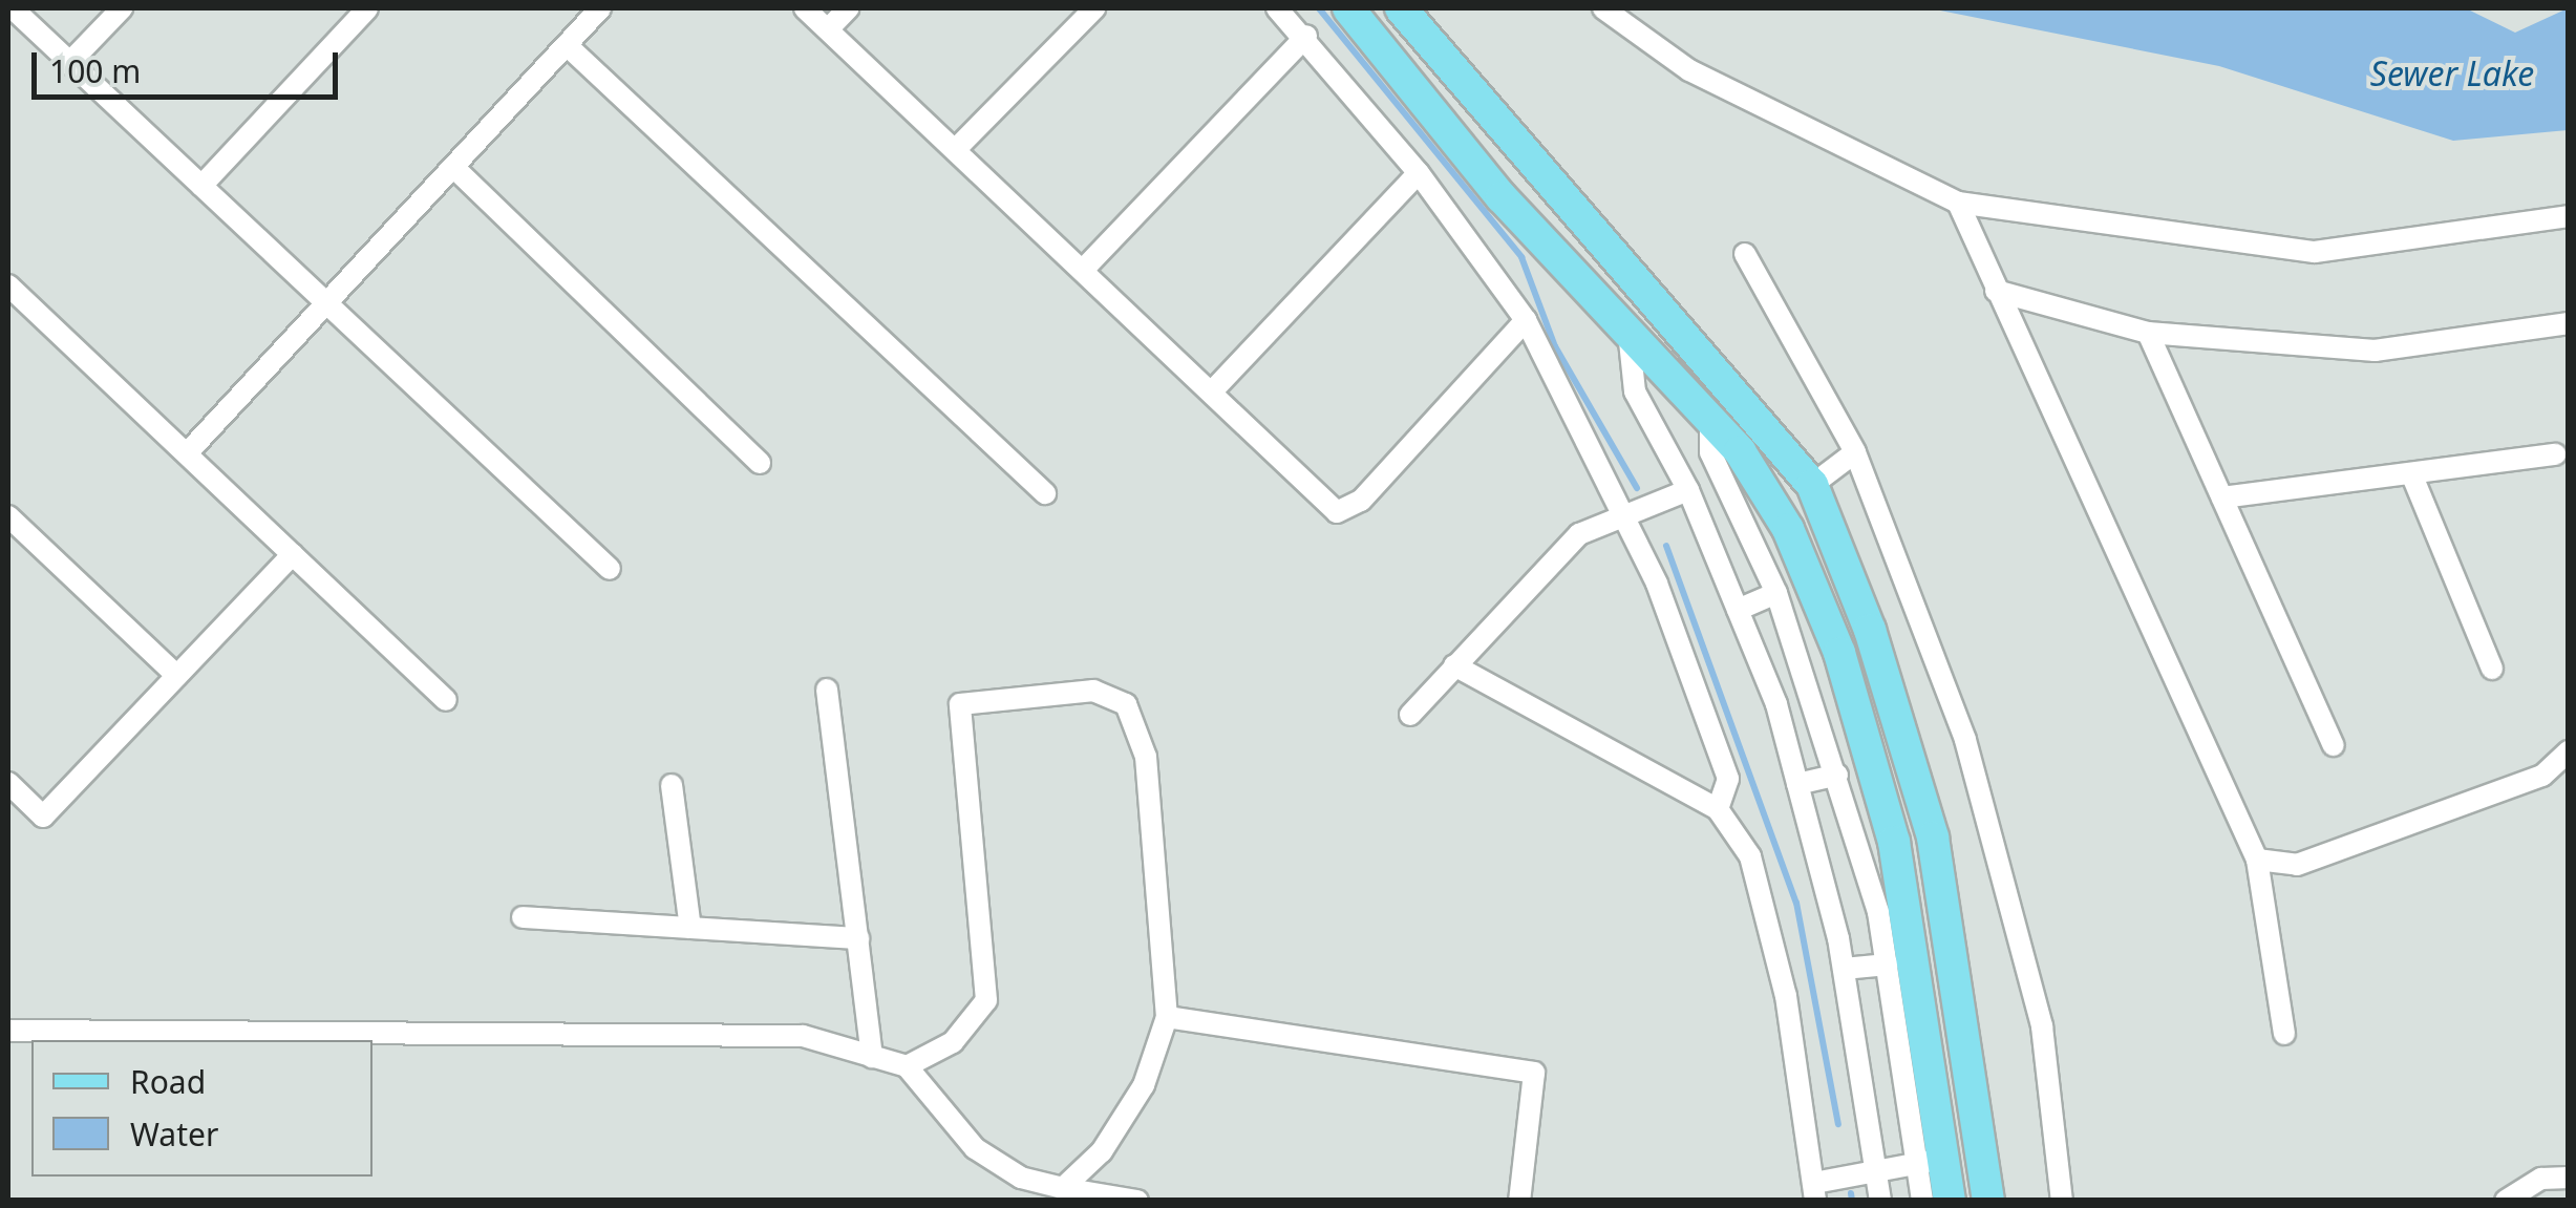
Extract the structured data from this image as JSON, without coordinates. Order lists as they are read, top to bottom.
{
  "water": ["Sewer Lake"],
  "legend": ["Road", "Water"],
  "scale_bar": "100 m"
}
